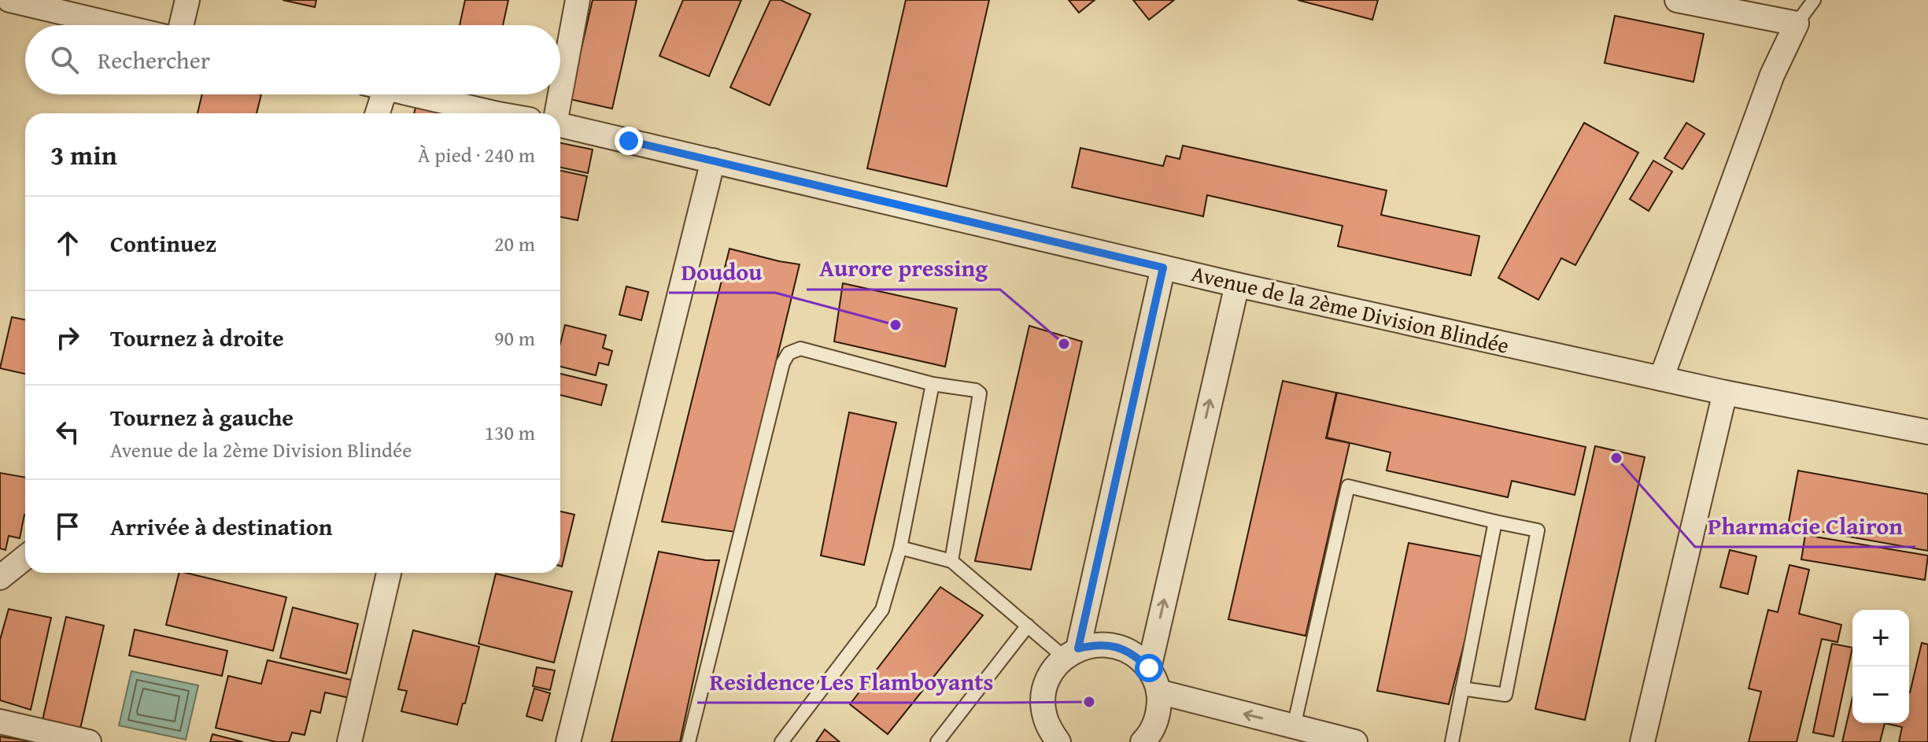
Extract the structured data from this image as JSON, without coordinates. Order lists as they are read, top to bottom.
{
  "streets": {
    "street": ["Avenue de la 2ème Division Blindée"]
  },
  "places": [
    "Doudou",
    "Aurore pressing",
    "Pharmacie Clairon",
    "Residence Les Flamboyants"
  ],
  "page": {
    "search": "Rechercher",
    "heading": ["3 min", "À pied · 240 m"],
    "list": [
      ["Continuez", "20 m"],
      ["Tournez à droite", "90 m"],
      ["Tournez à gauche", "Avenue de la 2ème Division Blindée", "130 m"],
      "Arrivée à destination"
    ],
    "map_buttons": ["+", "−"]
  }
}
